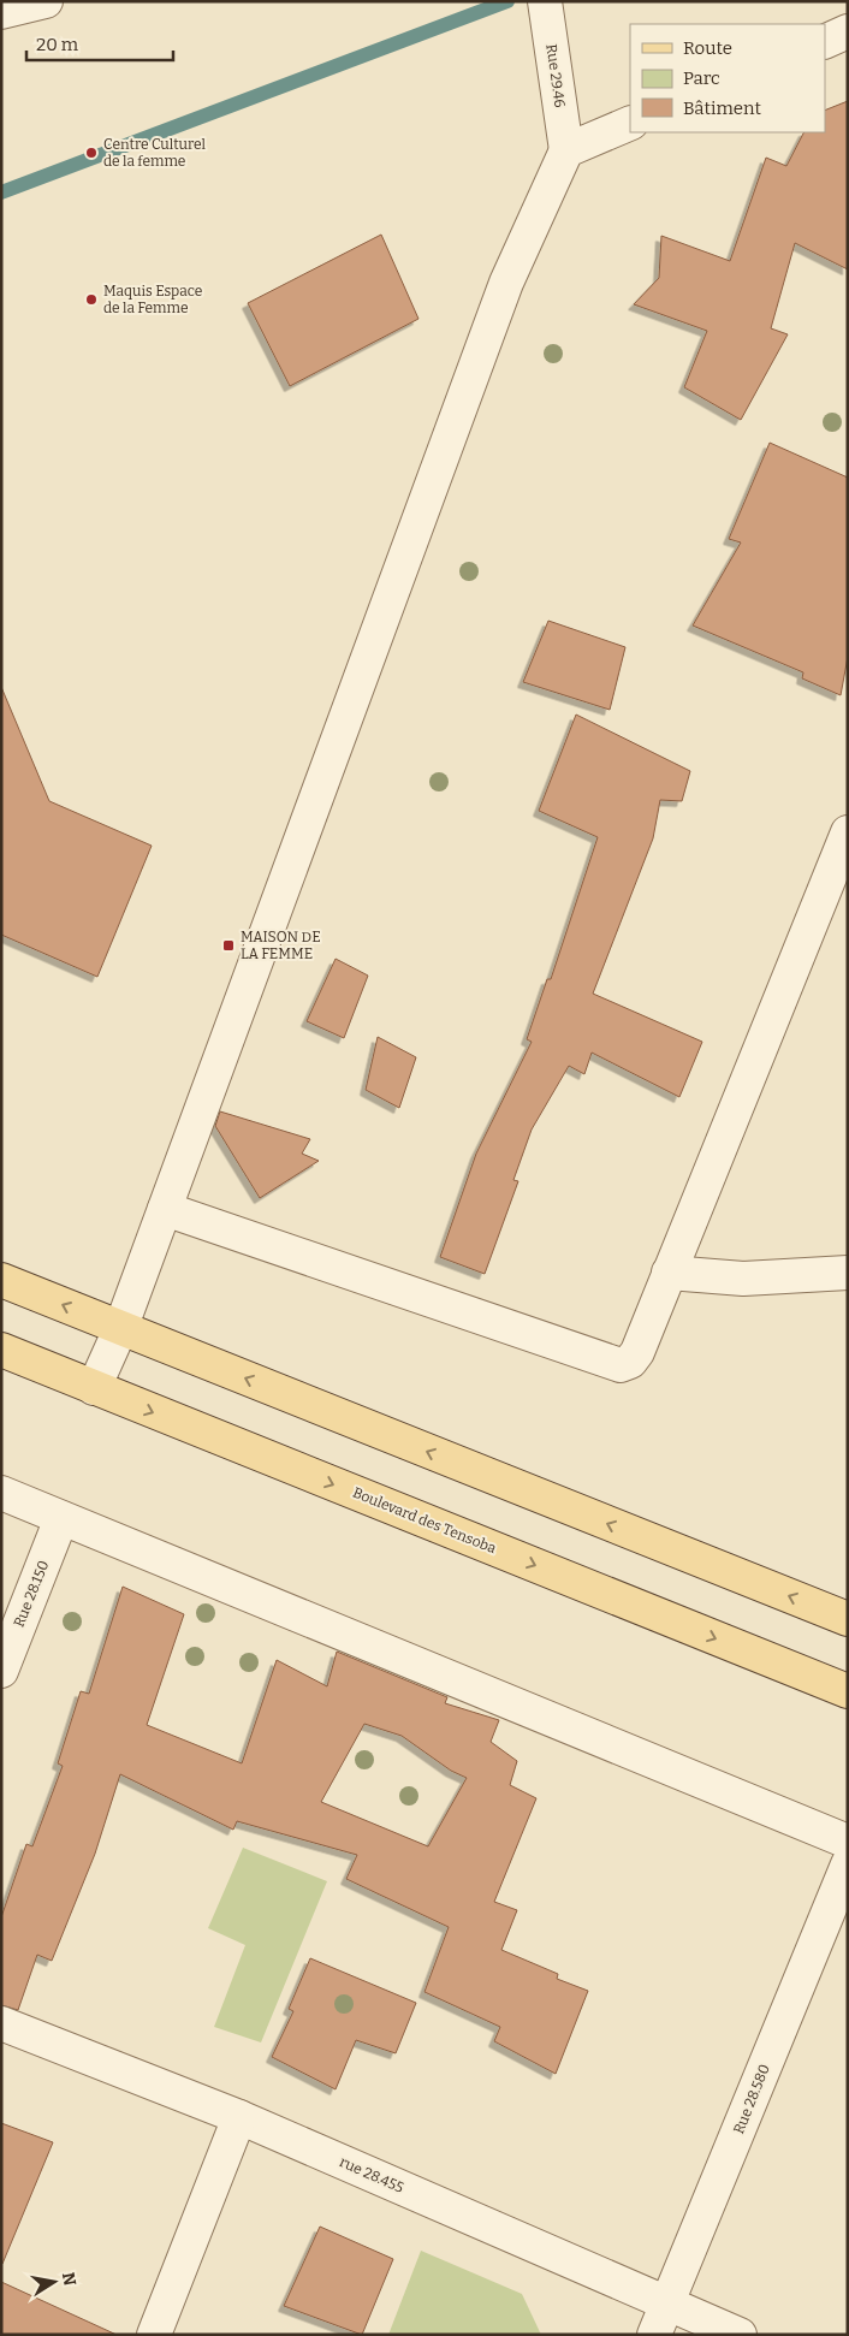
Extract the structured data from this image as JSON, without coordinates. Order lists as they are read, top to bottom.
{
  "streets": {
    "main road": ["Boulevard des Tensoba"],
    "street": [
      "Rue 29.46",
      "Rue 28.150",
      "Rue 28.580",
      "rue 28.455"
    ]
  },
  "crossings": [
    ["Rue 28.580", "rue 28.455"]
  ],
  "places": {
    "other": ["Centre Culturel de la femme", "Maquis Espace de la Femme"],
    "transit": ["MAISON DE LA FEMME"]
  },
  "legend": ["Route", "Parc", "Bâtiment"],
  "scale_bar": "20 m",
  "north": "right"
}
